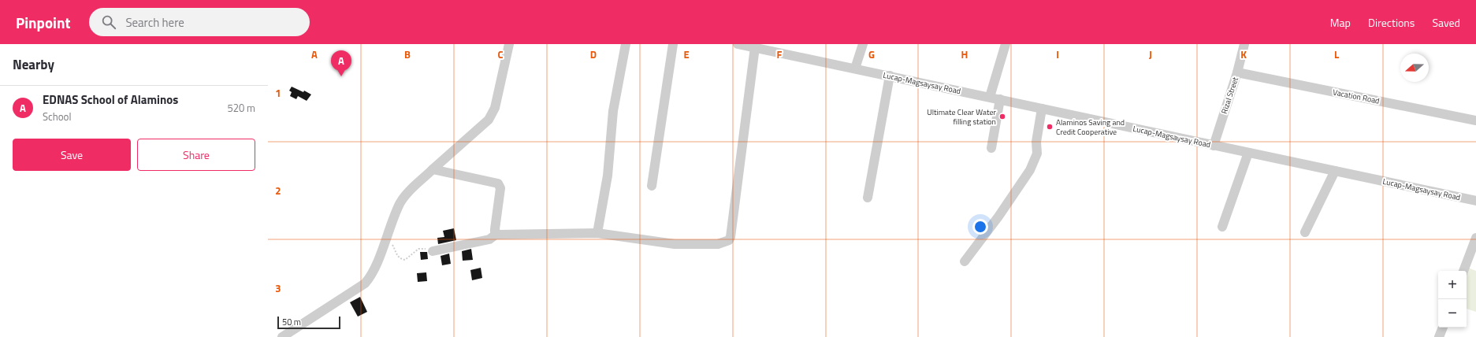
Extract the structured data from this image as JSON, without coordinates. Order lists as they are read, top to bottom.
{
  "streets": {
    "street": ["Lucap-Magsaysay Road", "Rizal Street", "Vacation Road"]
  },
  "crossings": [
    ["Lucap-Magsaysay Road", "Rizal Street"],
    ["Rizal Street", "Vacation Road"]
  ],
  "places": ["Ultimate Clear Water filling station", "Alaminos Saving and Credit Cooperative"],
  "scale_bar": "50 m",
  "north": "left",
  "page": {
    "header": "Pinpoint",
    "search": "Search here",
    "nav": ["Map", "Directions", "Saved"],
    "heading": "Nearby",
    "pins": "A",
    "list": [
      {
        "mark": "A",
        "name": "EDNAS School of Alaminos",
        "note": "School",
        "value": "520 m"
      }
    ],
    "buttons": ["Save", "Share"],
    "map_buttons": ["+", "−"],
    "scale": "50 m"
  },
  "grid": {
    "columns": [
      "A",
      "B",
      "C",
      "D",
      "E",
      "F",
      "G",
      "H",
      "I",
      "J",
      "K",
      "L"
    ],
    "rows": ["1", "2", "3"]
  }
}
